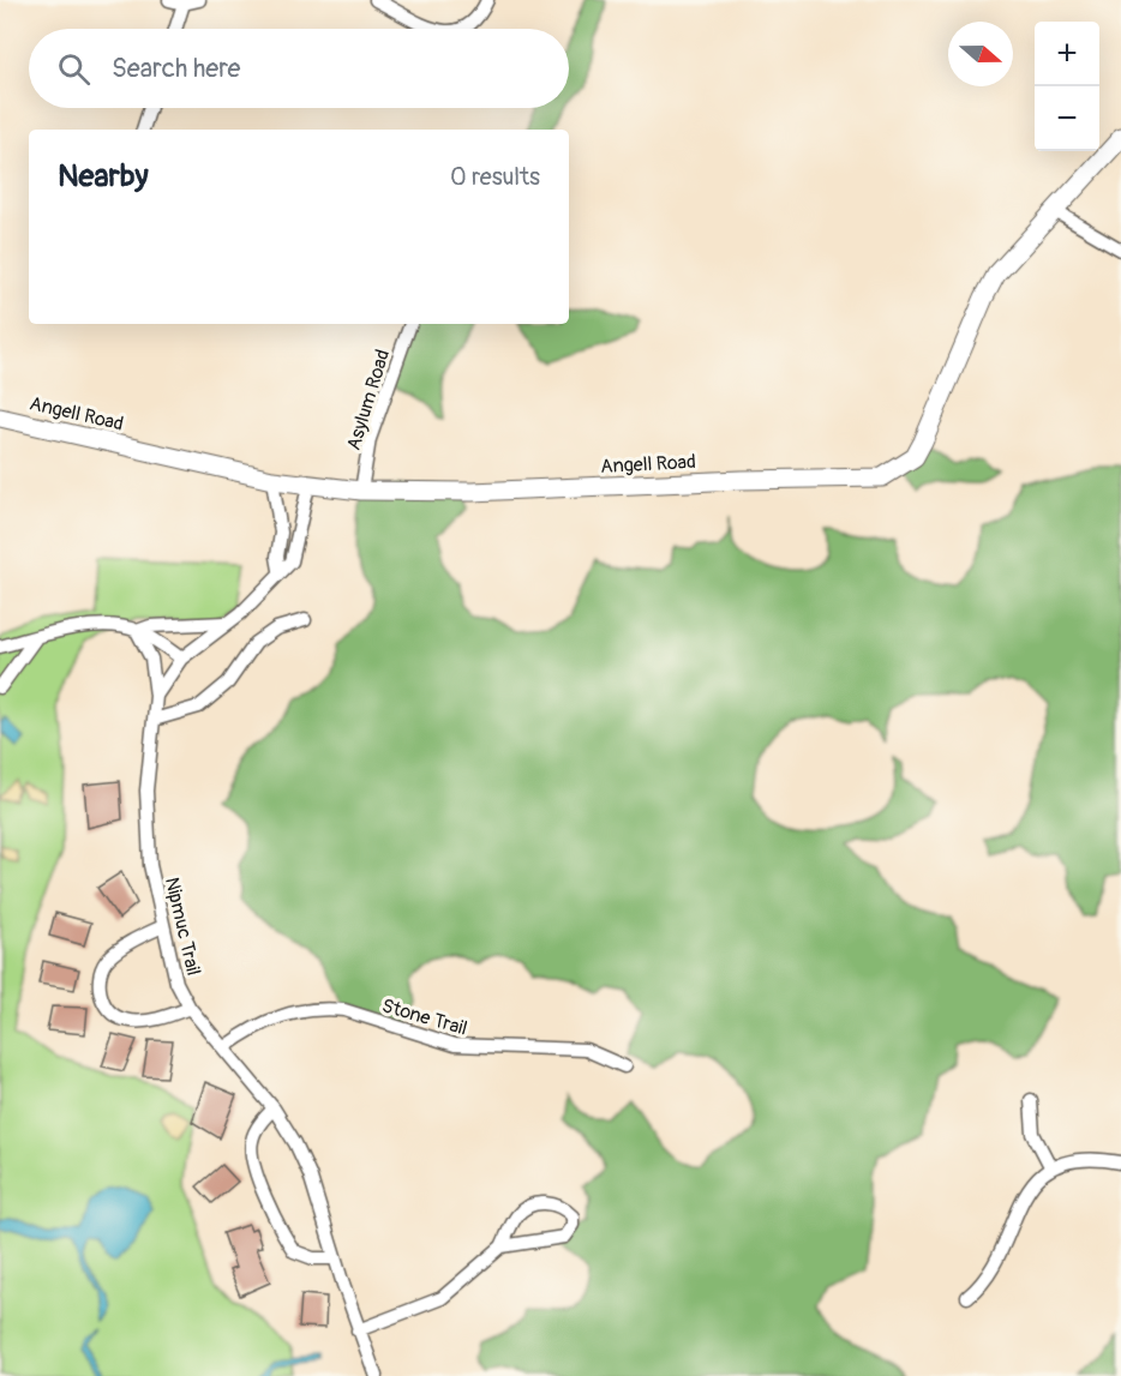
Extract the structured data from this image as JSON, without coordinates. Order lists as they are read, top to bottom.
{
  "streets": {
    "street": [
      "Asylum Road",
      "Angell Road",
      "Nipmuc Trail",
      "Stone Trail"
    ]
  },
  "crossings": [
    ["Asylum Road", "Angell Road"],
    ["Angell Road", "Nipmuc Trail"],
    ["Nipmuc Trail", "Stone Trail"]
  ],
  "north": "right",
  "page": {
    "map_buttons": ["+", "−"],
    "search": "Search here",
    "heading": ["Nearby", "0 results"]
  }
}
